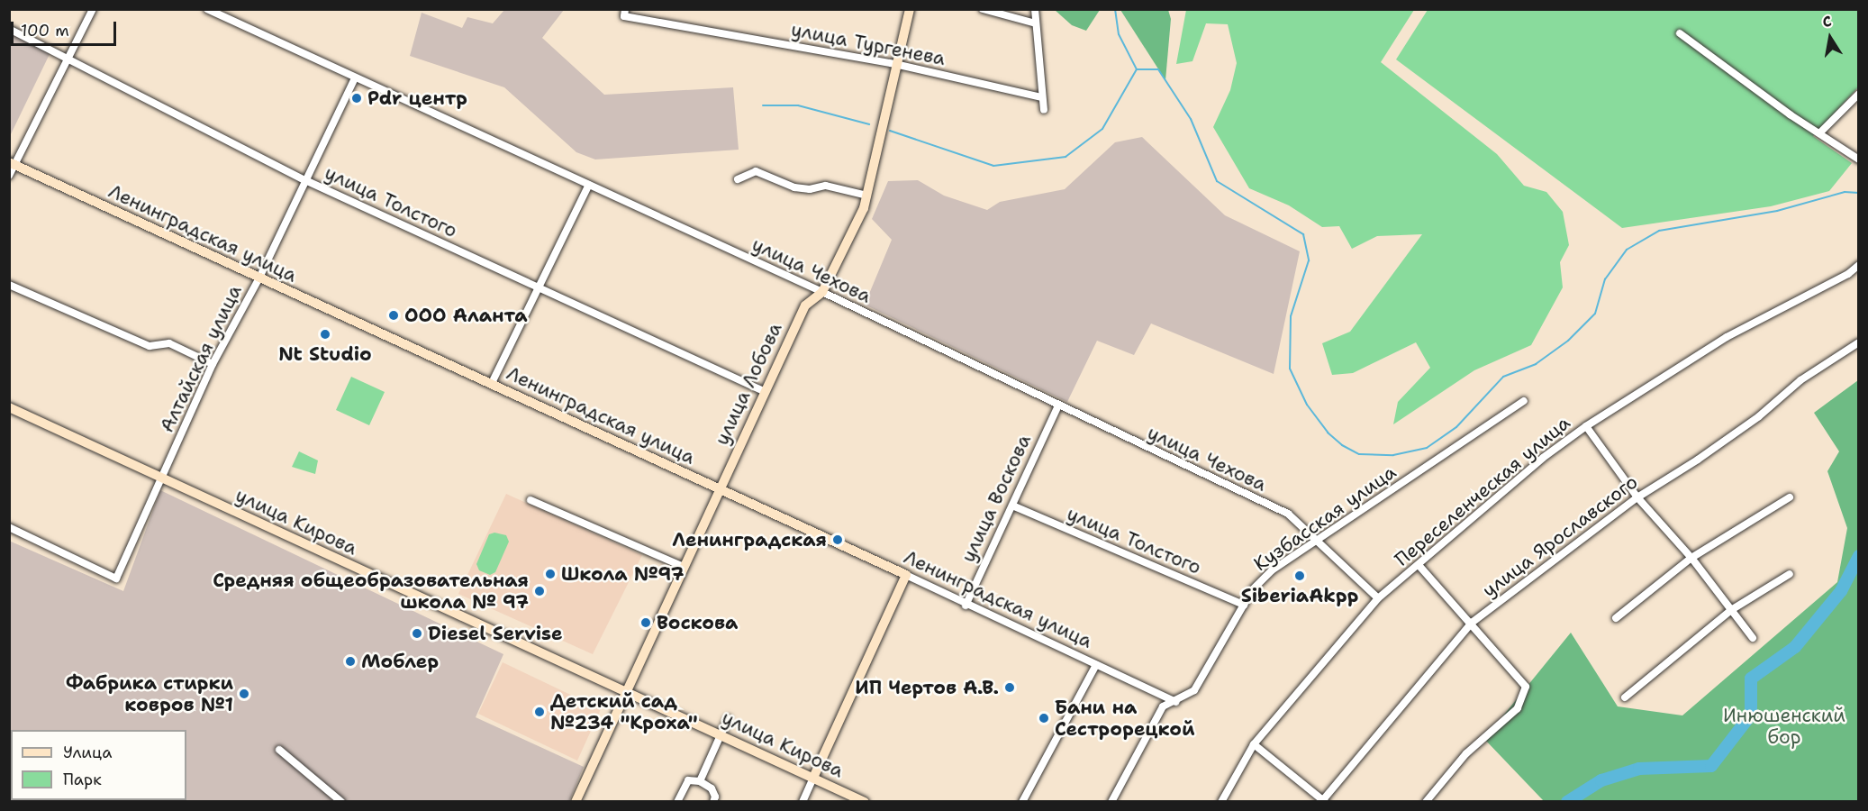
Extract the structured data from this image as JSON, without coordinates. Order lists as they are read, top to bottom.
{
  "streets": {
    "street": [
      "улица Тургенева",
      "улица Толстого",
      "Ленинградская улица",
      "улица Чехова",
      "Алтайская улица",
      "улица Лобова",
      "Переселенческая улица",
      "улица Воскова",
      "Кузбасская улица",
      "улица Кирова",
      "улица Ярославского"
    ]
  },
  "crossings": [
    ["улица Тургенева", "улица Лобова"],
    ["улица Толстого", "Алтайская улица"],
    ["улица Толстого", "улица Лобова"],
    ["улица Толстого", "улица Воскова"],
    ["улица Толстого", "Кузбасская улица"],
    ["Ленинградская улица", "Алтайская улица"],
    ["Ленинградская улица", "улица Лобова"],
    ["Ленинградская улица", "улица Воскова"],
    ["Ленинградская улица", "Кузбасская улица"],
    ["улица Чехова", "Алтайская улица"],
    ["улица Чехова", "улица Лобова"],
    ["улица Чехова", "Переселенческая улица"],
    ["улица Чехова", "улица Воскова"],
    ["улица Чехова", "Кузбасская улица"],
    ["Алтайская улица", "улица Кирова"],
    ["улица Лобова", "улица Кирова"]
  ],
  "parks": ["Инюшенский бор"],
  "places": [
    "Pdr центр",
    "ООО Аланта",
    "Nt Studio",
    "Ленинградская",
    "Школа №97",
    "SiberiaAkpp",
    "Средняя общеобразовательная школа № 97",
    "Воскова",
    "Diesel Servise",
    "Моблер",
    "ИП Чертов А.В.",
    "Фабрика стирки ковров №1",
    "Детский сад №234 \"Кроха\"",
    "Бани на Сестрорецкой"
  ],
  "legend": ["Улица", "Парк"],
  "scale_bar": "100 m",
  "north": "top"
}
